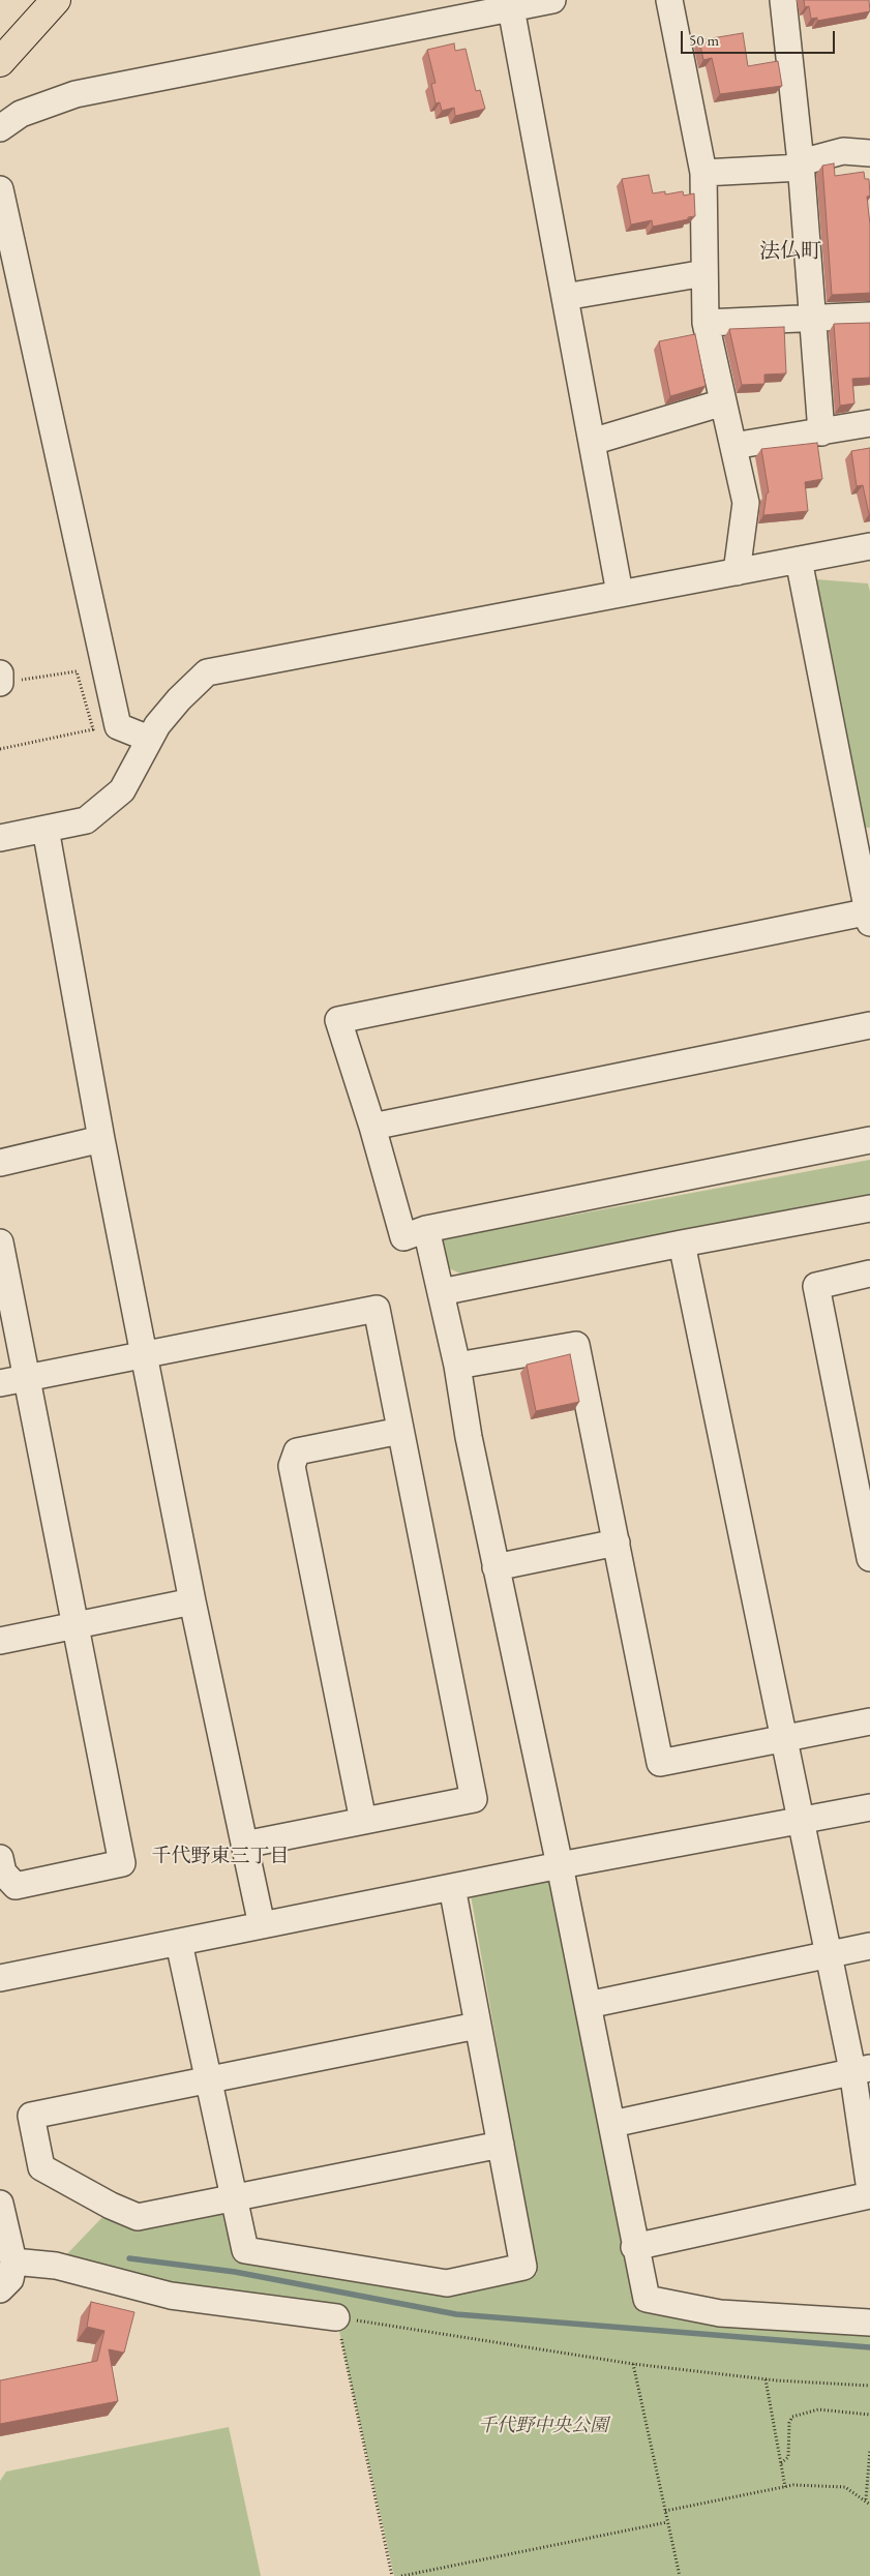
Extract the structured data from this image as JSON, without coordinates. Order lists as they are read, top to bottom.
{
  "districts": ["法仏町", "千代野東三丁目"],
  "parks": ["千代野中央公園"],
  "scale_bar": "50 m"
}
